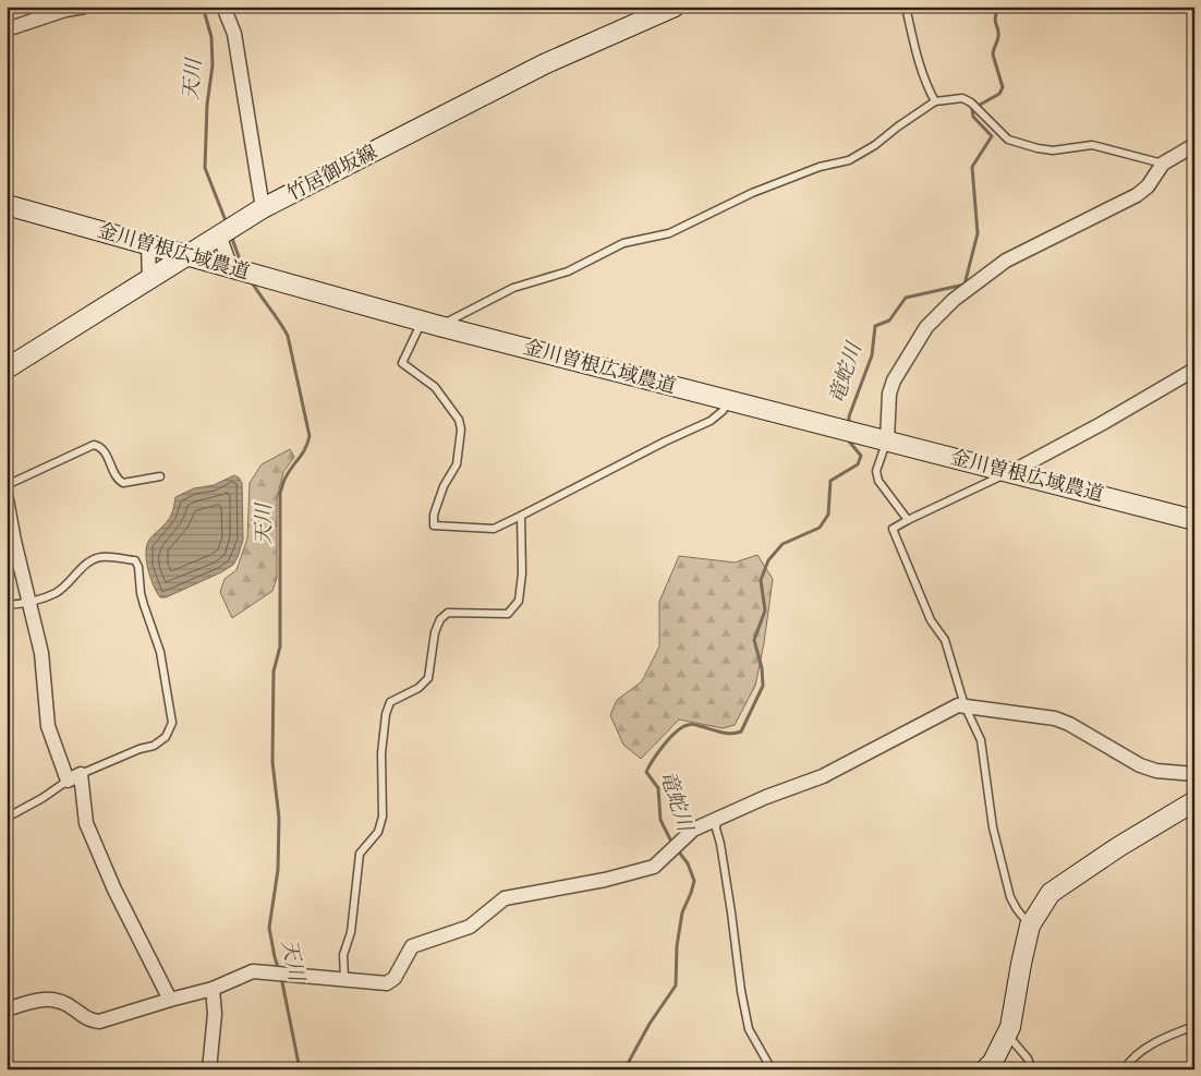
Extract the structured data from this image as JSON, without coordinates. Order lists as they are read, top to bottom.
{
  "streets": {
    "street": ["竹居御坂線", "金川曽根広域農道"]
  },
  "crossings": [
    ["竹居御坂線", "金川曽根広域農道"]
  ],
  "water": ["天川", "竜蛇川"]
}
